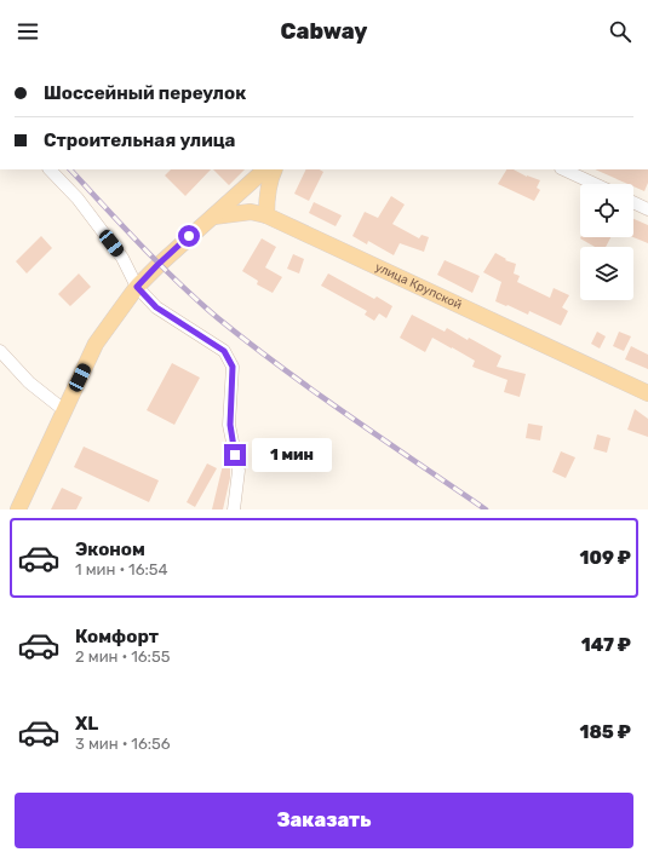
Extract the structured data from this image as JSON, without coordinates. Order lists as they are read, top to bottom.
{
  "streets": {
    "main road": ["улица Крупской"]
  },
  "page": {
    "header": "Cabway",
    "banner": ["Шоссейный переулок", "Строительная улица"],
    "bubble": "1 мин",
    "list": [
      {
        "name": "Эконом",
        "note": "1 мин · 16:54",
        "value": "109 ₽"
      },
      {
        "name": "Комфорт",
        "note": "2 мин · 16:55",
        "value": "147 ₽"
      },
      {
        "name": "XL",
        "note": "3 мин · 16:56",
        "value": "185 ₽"
      }
    ],
    "buttons": "Заказать"
  }
}
